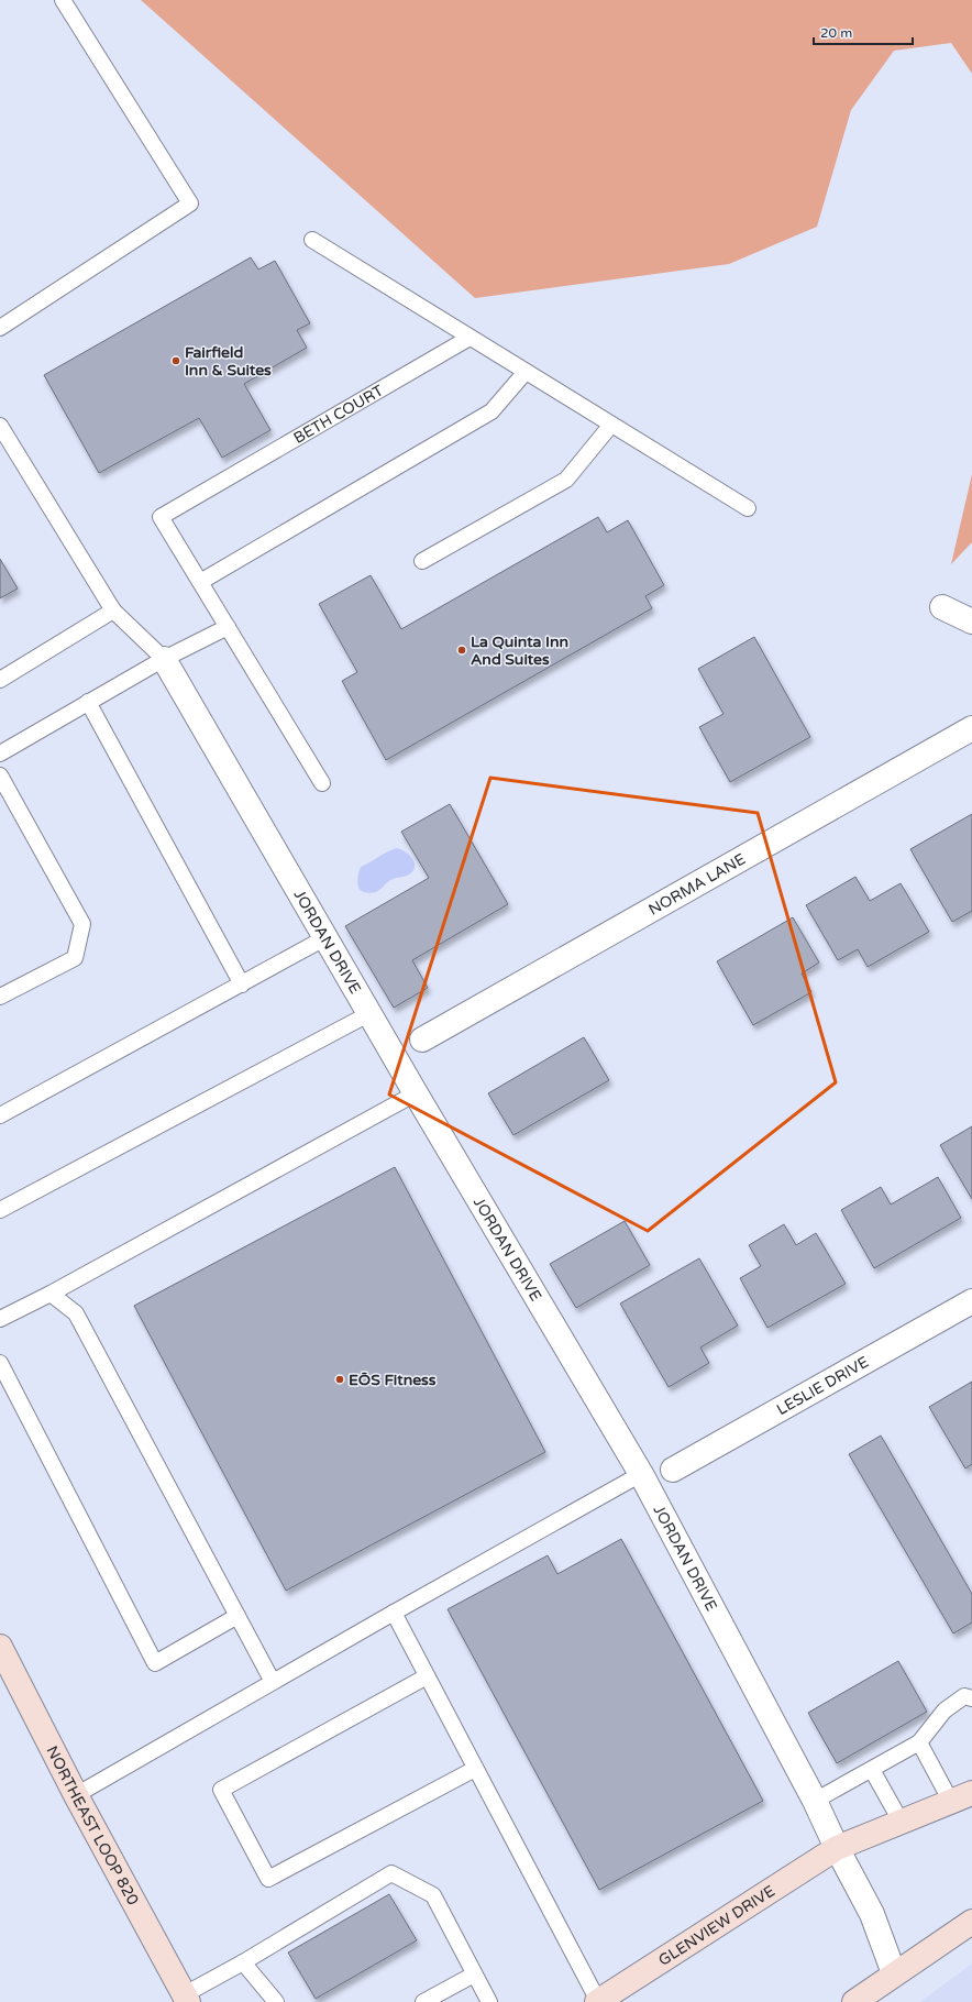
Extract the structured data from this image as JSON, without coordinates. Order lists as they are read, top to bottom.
{
  "streets": {
    "main road": ["NORTHEAST LOOP 820", "GLENVIEW DRIVE"],
    "street": ["NORMA LANE", "JORDAN DRIVE", "LESLIE DRIVE"],
    "lane": ["BETH COURT"]
  },
  "crossings": [
    ["JORDAN DRIVE", "GLENVIEW DRIVE"]
  ],
  "places": ["Fairfield Inn & Suites", "La Quinta Inn And Suites", "EŌS Fitness"],
  "scale_bar": "20 m"
}
